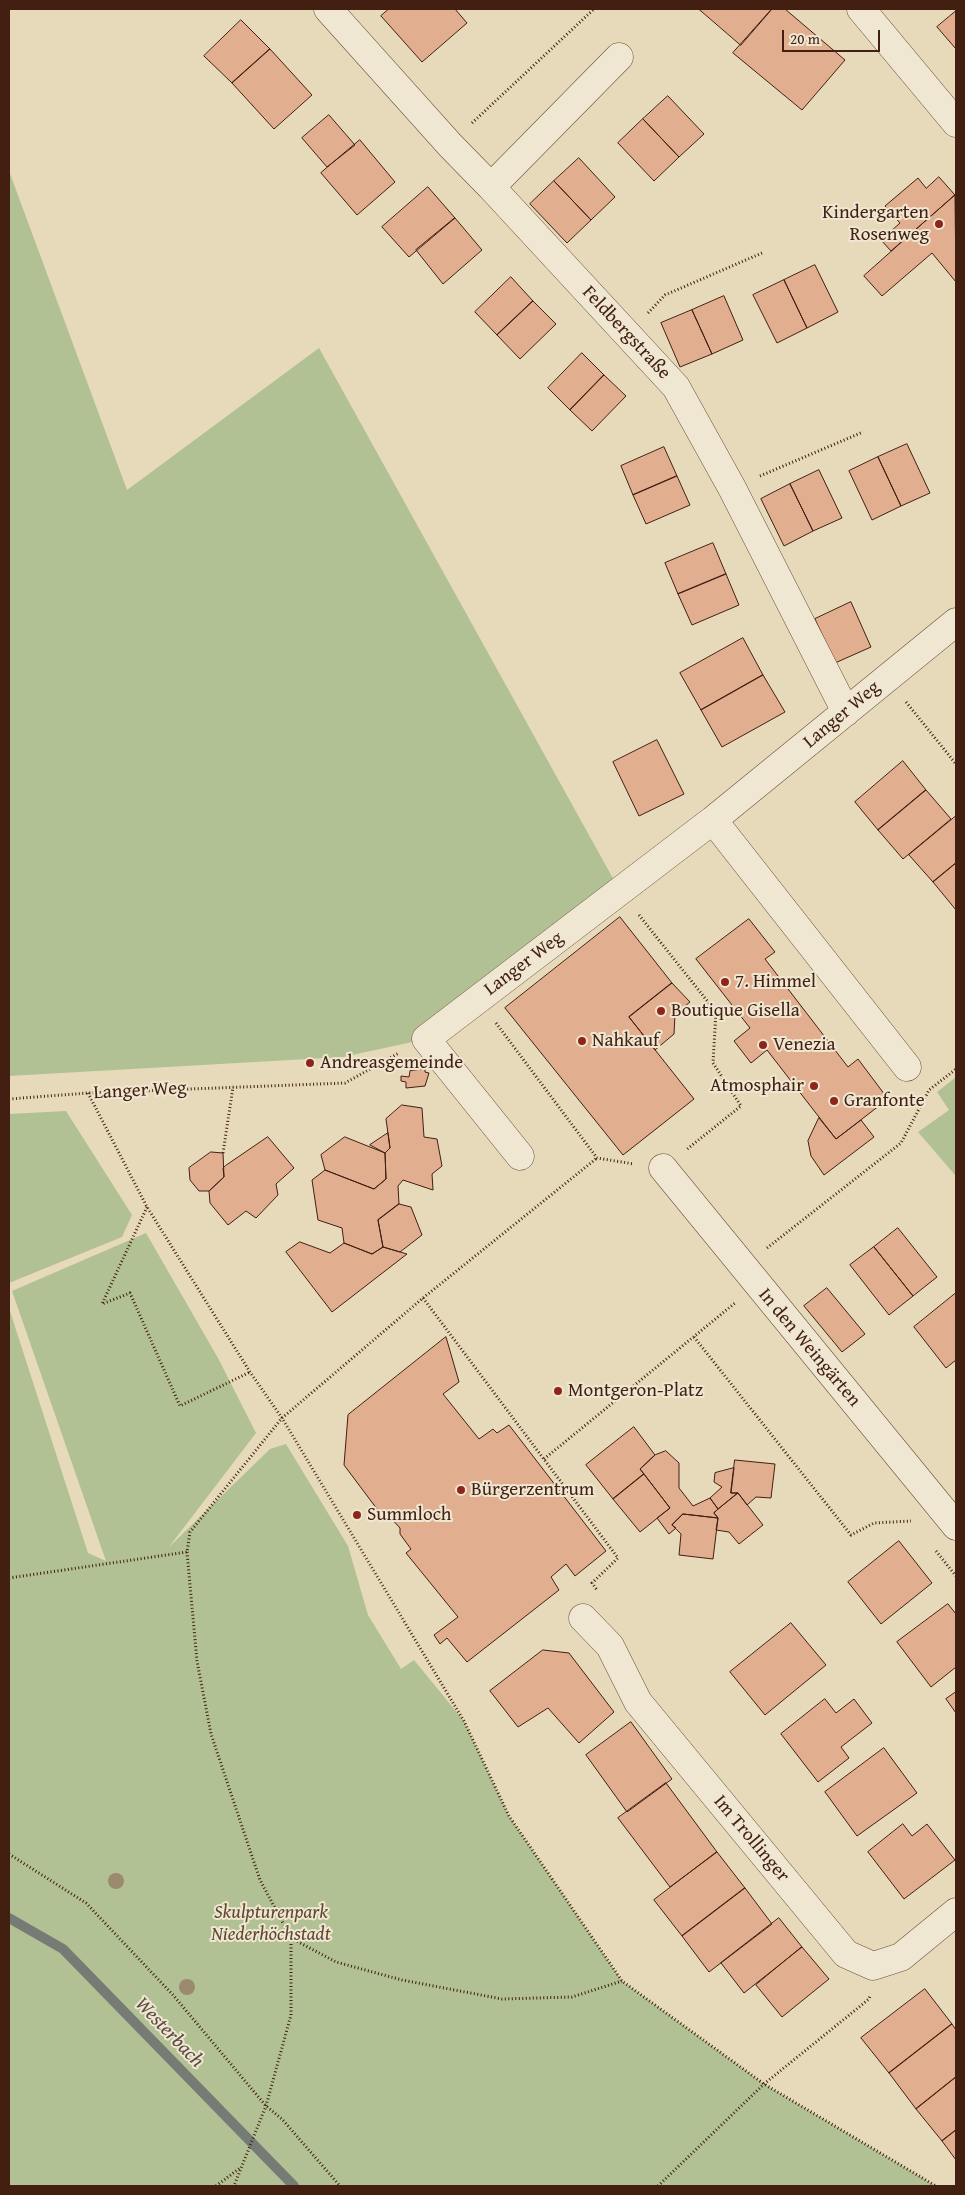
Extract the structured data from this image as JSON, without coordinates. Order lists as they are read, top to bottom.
{
  "streets": {
    "street": [
      "Feldbergstraße",
      "Langer Weg",
      "In den Weingärten",
      "Im Trollinger"
    ]
  },
  "crossings": [
    ["Feldbergstraße", "Langer Weg"]
  ],
  "water": ["Westerbach"],
  "parks": ["Skulpturenpark Niederhöchstadt"],
  "places": [
    "Kindergarten Rosenweg",
    "7. Himmel",
    "Boutique Gisella",
    "Nahkauf",
    "Venezia",
    "Andreasgemeinde",
    "Atmosphair",
    "Granfonte",
    "Montgeron-Platz",
    "Bürgerzentrum",
    "Summloch"
  ],
  "scale_bar": "20 m"
}
